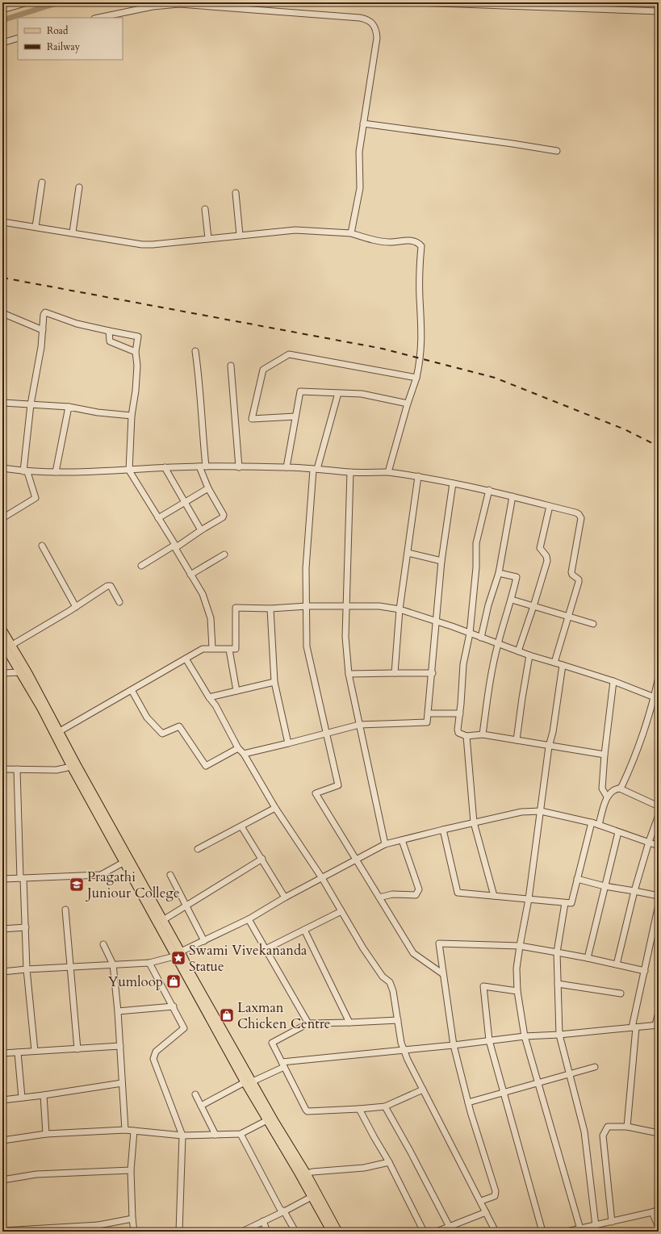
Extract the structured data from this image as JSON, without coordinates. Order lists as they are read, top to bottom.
{
  "places": {
    "school or university": ["Pragathi Juniour College"],
    "place": ["Swami Vivekananda Statue"],
    "shop": ["Yumloop", "Laxman Chicken Centre"]
  },
  "legend": ["Road", "Railway"]
}
